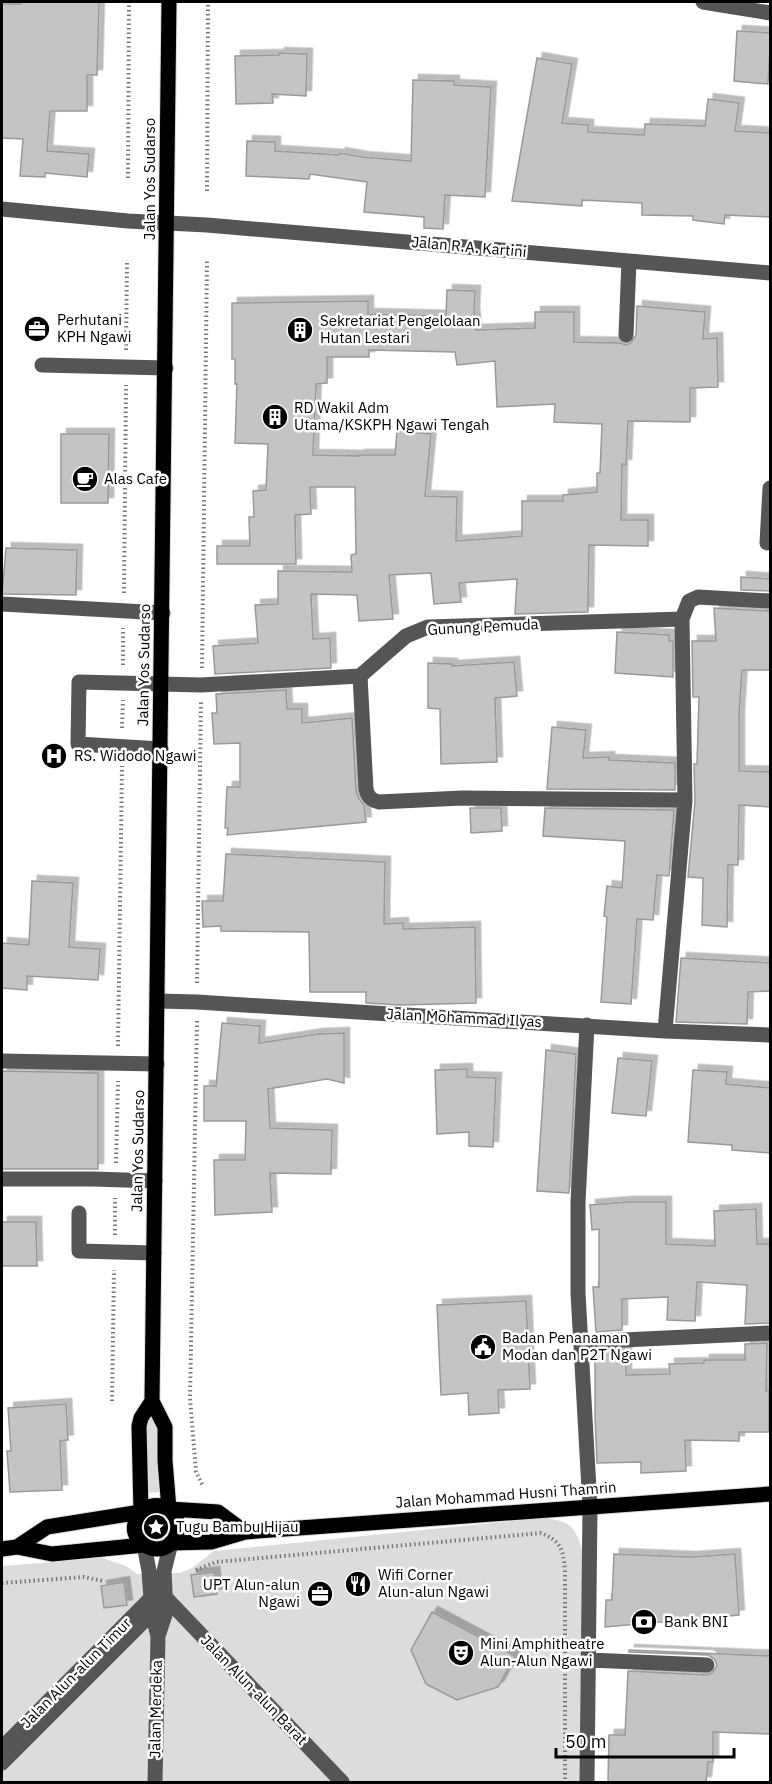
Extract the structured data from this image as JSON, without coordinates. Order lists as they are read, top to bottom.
{
  "streets": {
    "main road": ["Jalan Yos Sudarso", "Jalan Mohammad Husni Thamrin"],
    "street": [
      "Jalan R.A. Kartini",
      "Gunung Pemuda",
      "Jalan Mohammad Ilyas",
      "Jalan Alun-alun Timur",
      "Jalan Alun-alun Barat",
      "Jalan Merdeka"
    ]
  },
  "crossings": [
    ["Jalan Yos Sudarso", "Jalan R.A. Kartini"],
    ["Jalan Yos Sudarso", "Jalan Mohammad Ilyas"],
    ["Jalan Yos Sudarso", "Jalan Mohammad Husni Thamrin"],
    ["Jalan Alun-alun Timur", "Jalan Alun-alun Barat"],
    ["Jalan Alun-alun Timur", "Jalan Merdeka"],
    ["Jalan Alun-alun Barat", "Jalan Merdeka"]
  ],
  "places": {
    "office": ["Perhutani KPH Ngawi", "UPT Alun-alun Ngawi"],
    "building": ["Sekretariat Pengelolaan Hutan Lestari", "RD Wakil Adm Utama/KSKPH Ngawi Tengah"],
    "cafe": ["Alas Cafe"],
    "hospital": ["RS. Widodo Ngawi"],
    "public building": ["Badan Penanaman Modan dan P2T Ngawi"],
    "place": ["Tugu Bambu Hijau"],
    "restaurant": ["Wifi Corner Alun-alun Ngawi"],
    "bank": ["Bank BNI"],
    "theatre": ["Mini Amphitheatre Alun-Alun Ngawi"]
  },
  "scale_bar": "50 m"
}
